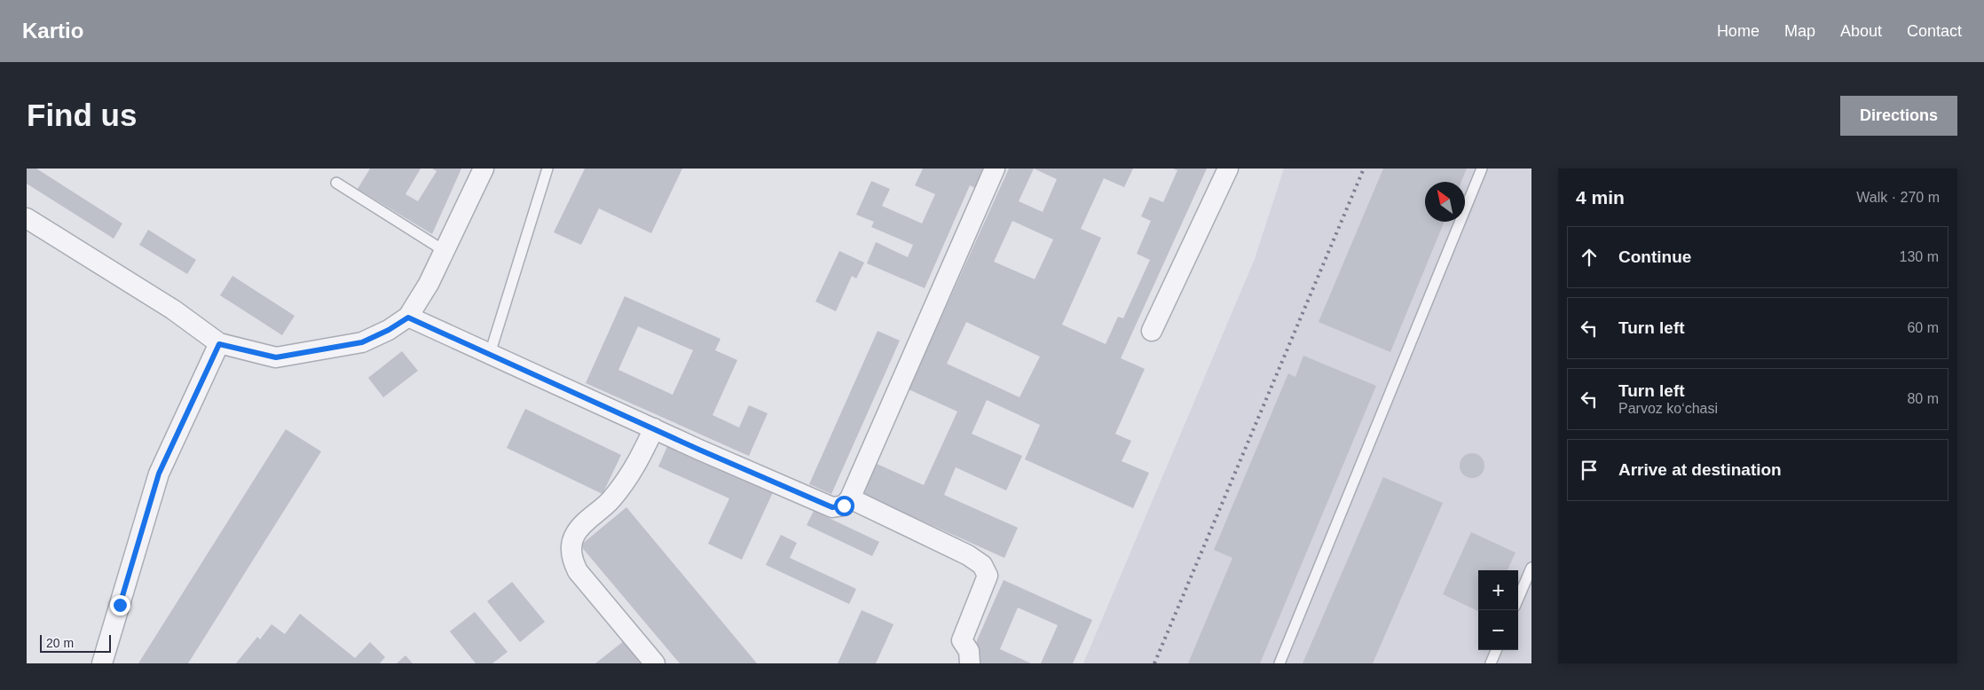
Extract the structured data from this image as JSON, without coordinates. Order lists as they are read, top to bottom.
{
  "scale_bar": "20 m",
  "north": "top left",
  "page": {
    "header": "Kartio",
    "nav": [
      "Home",
      "Map",
      "About",
      "Contact"
    ],
    "buttons": "Directions",
    "title": "Find us",
    "heading": ["4 min", "Walk · 270 m"],
    "list": [
      ["Continue", "130 m"],
      ["Turn left", "60 m"],
      ["Turn left", "Parvoz koʻchasi", "80 m"],
      "Arrive at destination"
    ],
    "map_buttons": ["+", "−"],
    "scale": "20 m"
  }
}
